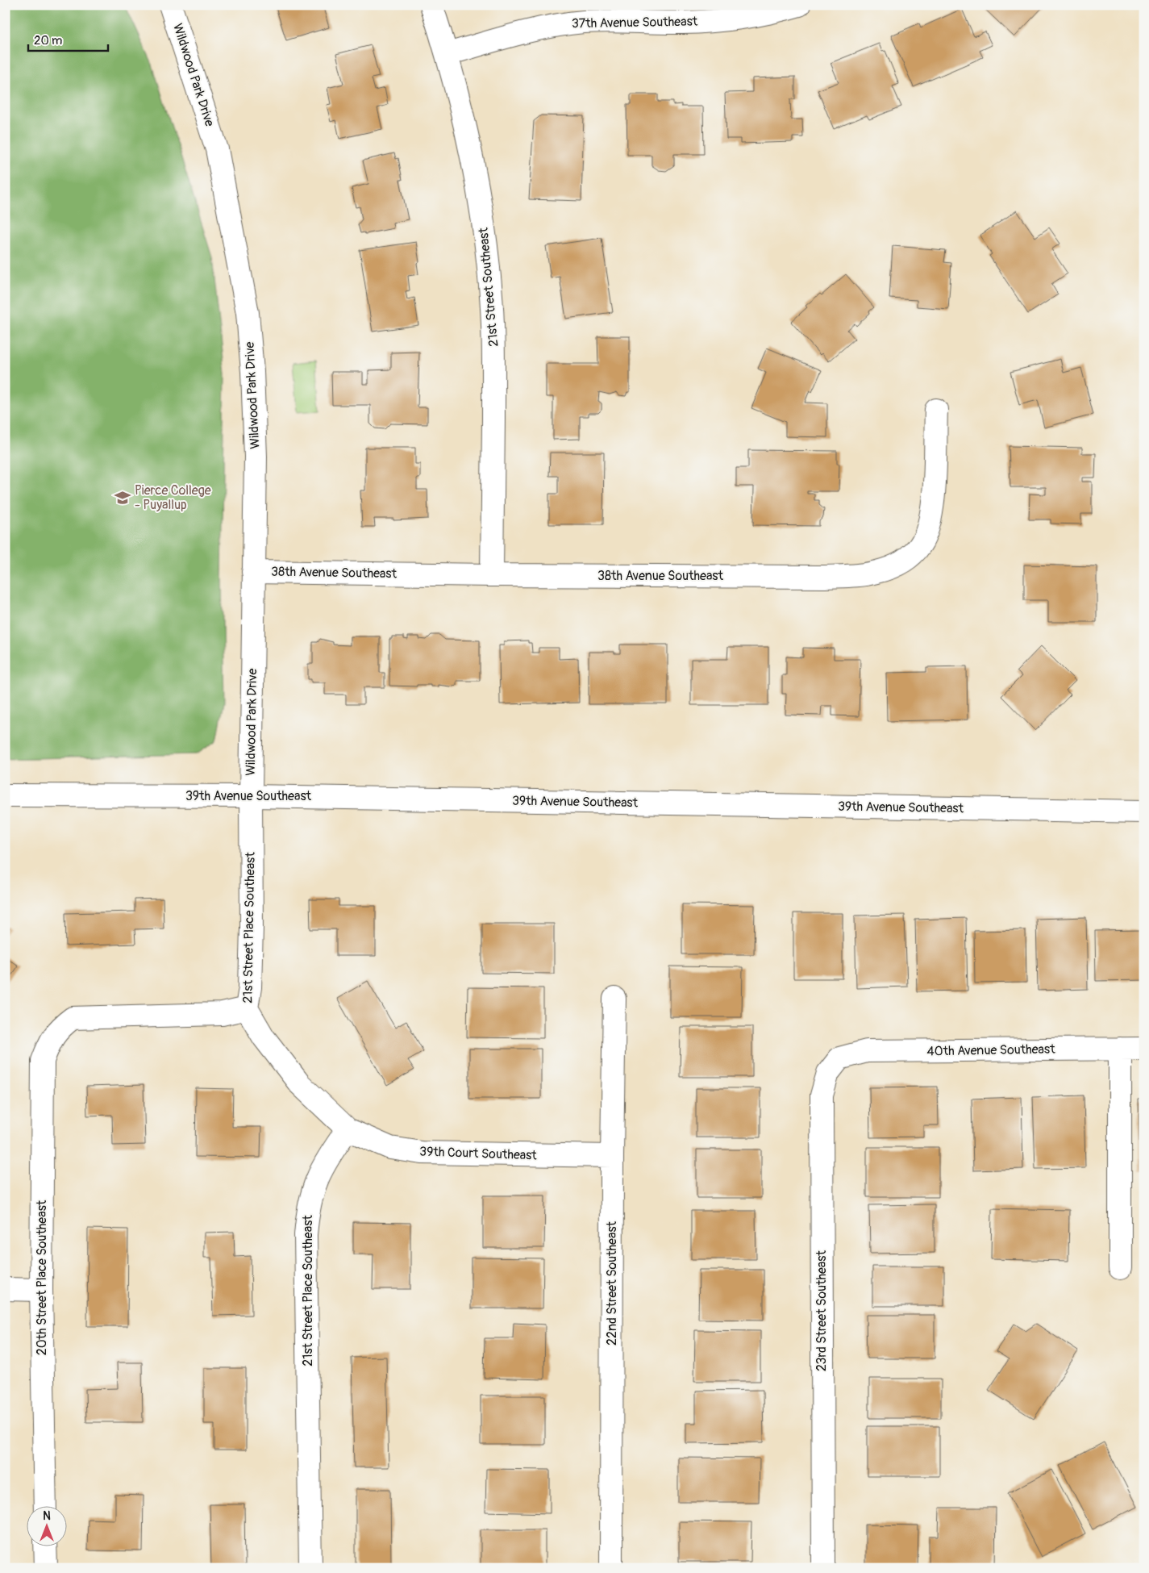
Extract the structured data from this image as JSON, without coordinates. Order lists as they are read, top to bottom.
{
  "streets": {
    "street": [
      "37th Avenue Southeast",
      "Wildwood Park Drive",
      "21st Street Southeast",
      "38th Avenue Southeast",
      "39th Avenue Southeast",
      "21st Street Place Southeast",
      "40th Avenue Southeast",
      "39th Court Southeast",
      "20th Street Place Southeast",
      "22nd Street Southeast",
      "23rd Street Southeast"
    ]
  },
  "crossings": [
    ["37th Avenue Southeast", "21st Street Southeast"],
    ["Wildwood Park Drive", "38th Avenue Southeast"],
    ["Wildwood Park Drive", "39th Avenue Southeast"],
    ["Wildwood Park Drive", "21st Street Place Southeast"],
    ["21st Street Southeast", "38th Avenue Southeast"],
    ["39th Avenue Southeast", "21st Street Place Southeast"],
    ["21st Street Place Southeast", "39th Court Southeast"],
    ["21st Street Place Southeast", "20th Street Place Southeast"],
    ["40th Avenue Southeast", "23rd Street Southeast"],
    ["39th Court Southeast", "22nd Street Southeast"]
  ],
  "places": {
    "school or university": ["Pierce College - Puyallup"]
  },
  "scale_bar": "20 m",
  "north": "top"
}
